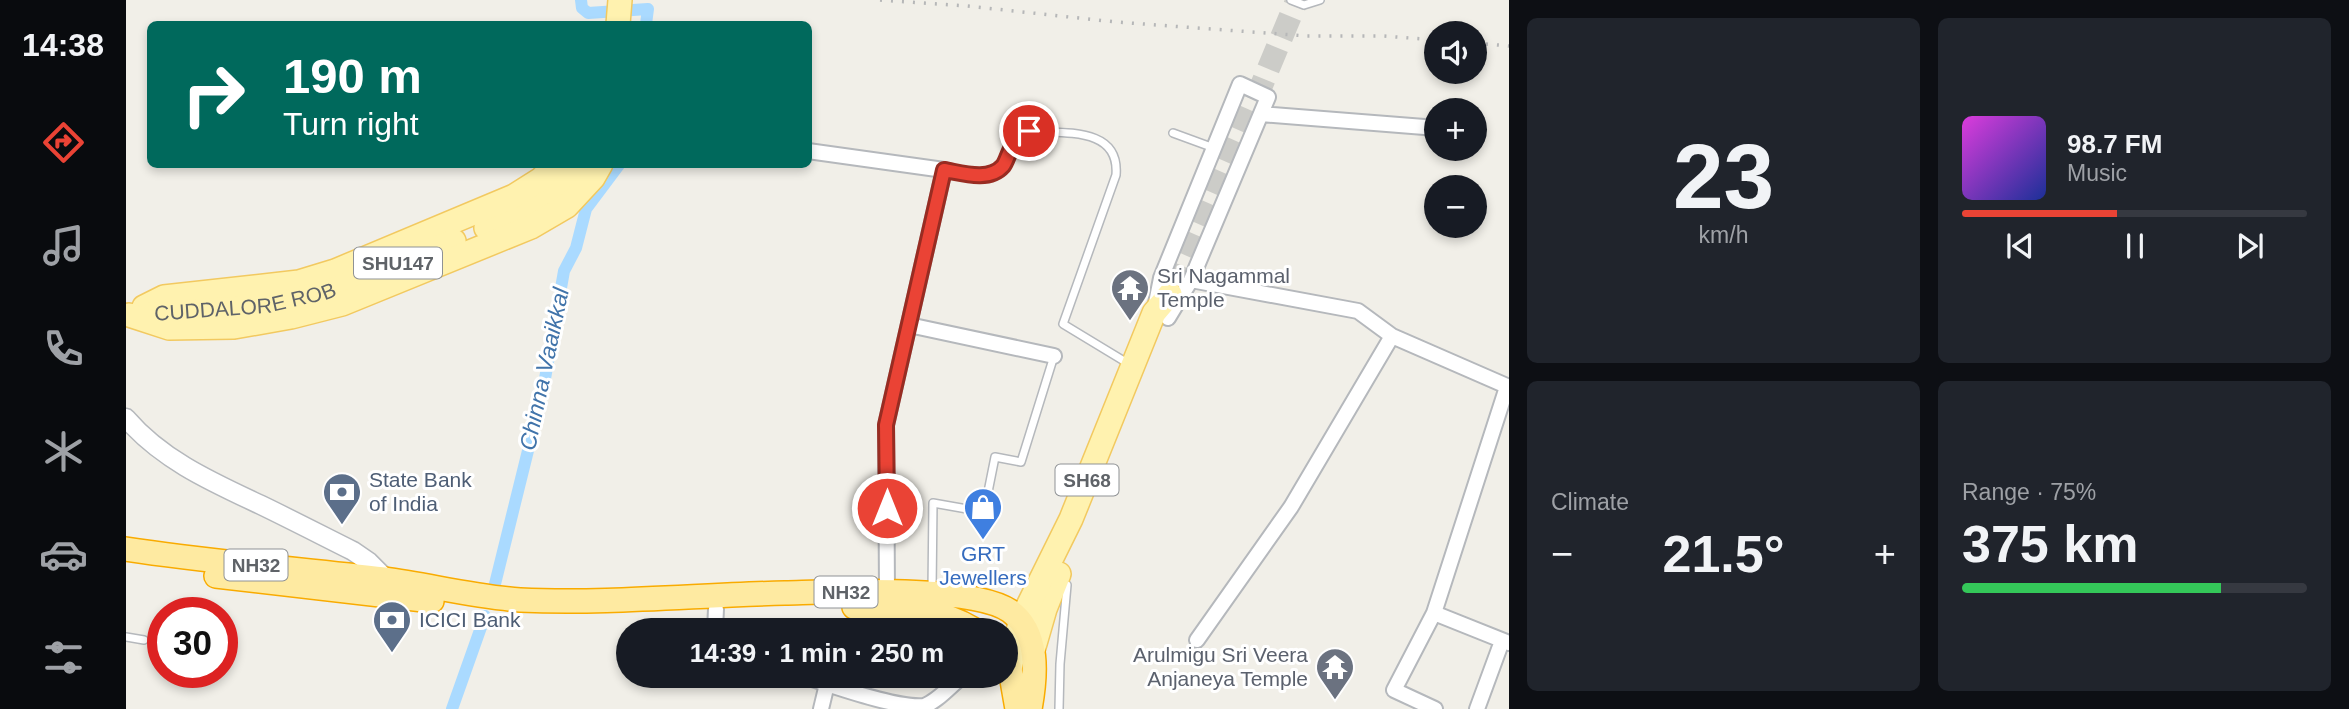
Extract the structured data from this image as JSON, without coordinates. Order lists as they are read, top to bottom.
{
  "streets": {
    "highway": ["NH32"],
    "main road": ["SHU147", "CUDDALORE ROB", "SH68"]
  },
  "crossings": [
    ["SH68", "NH32"]
  ],
  "water": ["Chinna Vaaikkal"],
  "places": {
    "temple": ["Sri Nagammal Temple", "Arulmigu Sri Veera Anjaneya Temple"],
    "bank": ["State Bank of India", "ICICI Bank"],
    "shop": ["GRT Jewellers"]
  },
  "page": {
    "tabs": "14:38",
    "tile": [
      ["23", "km/h"],
      "Climate",
      ["Range · 75%", "375 km"]
    ],
    "map_buttons": ["+", "−"],
    "turn": ["190 m", "Turn right"],
    "song": ["98.7 FM", "Music"],
    "heat": ["−", "21.5°", "+"],
    "limit": "30",
    "trip": "14:39 · 1 min · 250 m"
  }
}
